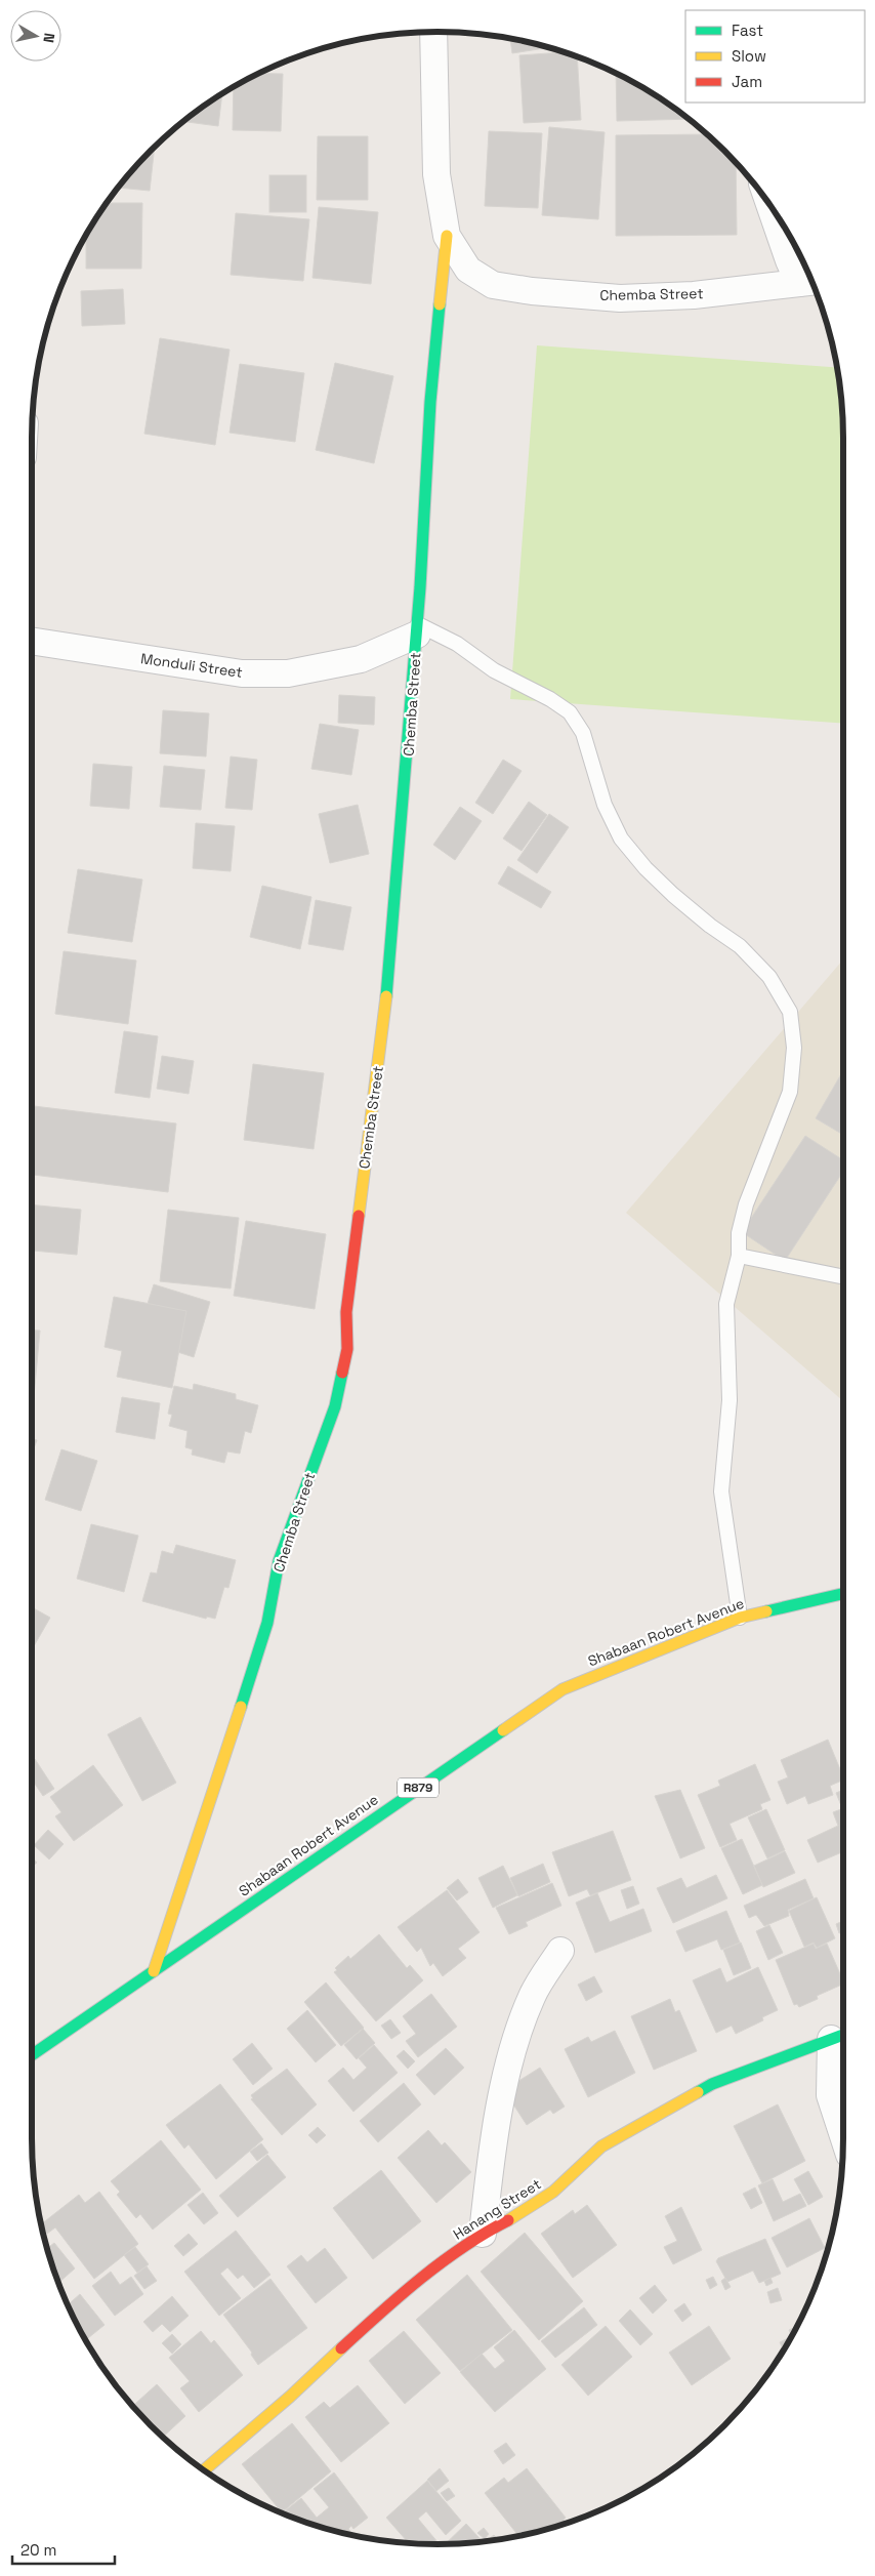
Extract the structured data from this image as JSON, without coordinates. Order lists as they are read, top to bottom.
{
  "streets": {
    "street": [
      "Chemba Street",
      "Monduli Street",
      "Shabaan Robert Avenue",
      "R879",
      "Hanang Street"
    ]
  },
  "crossings": [
    ["Chemba Street", "Monduli Street"],
    ["Chemba Street", "Shabaan Robert Avenue"]
  ],
  "legend": ["Fast", "Slow", "Jam"],
  "scale_bar": "20 m",
  "north": "right"
}
